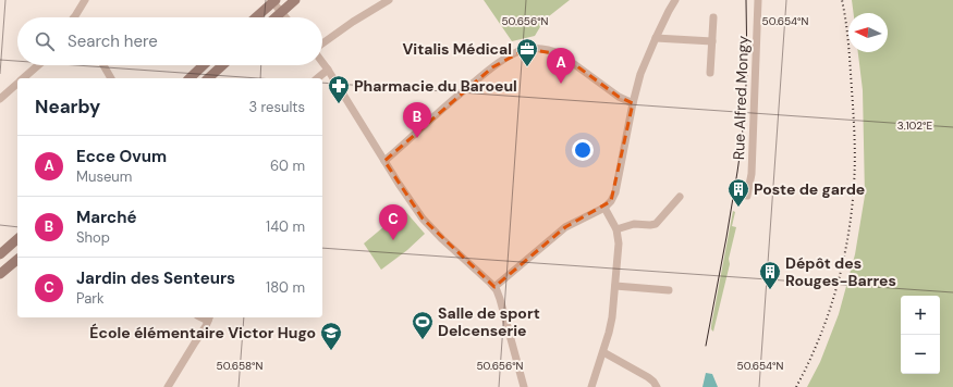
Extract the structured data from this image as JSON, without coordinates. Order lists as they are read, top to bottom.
{
  "streets": {
    "street": ["Rue Alfred Mongy"]
  },
  "places": {
    "office": ["Vitalis Médical"],
    "pharmacy": ["Pharmacie du Baroeul"],
    "building": ["Poste de garde", "Dépôt des Rouges-Barres"],
    "sports": ["Salle de sport Delcenserie"],
    "school or university": ["École élémentaire Victor Hugo"]
  },
  "north": "left",
  "page": {
    "search": "Search here",
    "pins": ["A", "B", "C"],
    "heading": ["Nearby", "3 results"],
    "list": [
      {
        "mark": "A",
        "name": "Ecce Ovum",
        "note": "Museum",
        "value": "60 m"
      },
      {
        "mark": "B",
        "name": "Marché",
        "note": "Shop",
        "value": "140 m"
      },
      {
        "mark": "C",
        "name": "Jardin des Senteurs",
        "note": "Park",
        "value": "180 m"
      }
    ],
    "map_buttons": ["+", "−"]
  },
  "coordinates": [
    "50.656°N",
    "50.654°N",
    "3.102°E",
    "50.658°N"
  ]
}
